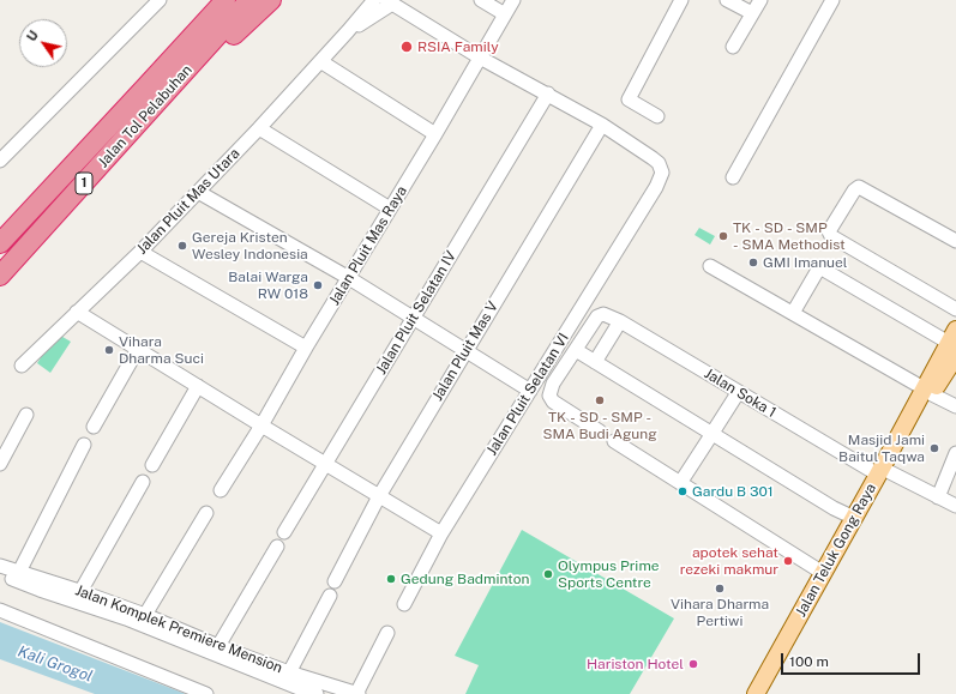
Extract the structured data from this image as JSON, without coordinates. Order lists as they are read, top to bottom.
{
  "streets": {
    "highway": ["Jalan Tol Pelabuhan", "1"],
    "main road": ["Jalan Teluk Gong Raya"],
    "street": [
      "Jalan Pluit Mas Utara",
      "Jalan Pluit Mas Raya",
      "Jalan Pluit Selatan IV",
      "Jalan Pluit Mas V",
      "Jalan Soka 1",
      "Jalan Pluit Selatan VI",
      "Jalan Komplek Premiere Mension"
    ]
  },
  "crossings": [
    ["Jalan Pluit Mas V", "Jalan Pluit Selatan VI"],
    ["Jalan Soka 1", "Jalan Teluk Gong Raya"]
  ],
  "water": ["Kali Grogol"],
  "places": [
    "RSIA Family",
    "TK - SD - SMP - SMA Methodist",
    "Gereja Kristen Wesley Indonesia",
    "GMI Imanuel",
    "Balai Warga RW 018",
    "Vihara Dharma Suci",
    "TK - SD - SMP - SMA Budi Agung",
    "Masjid Jami Baitul Taqwa",
    "Gardu B 301",
    "apotek sehat rezeki makmur",
    "Olympus Prime Sports Centre",
    "Gedung Badminton",
    "Vihara Dharma Pertiwi",
    "Hariston Hotel"
  ],
  "scale_bar": "100 m",
  "north": "top left"
}
